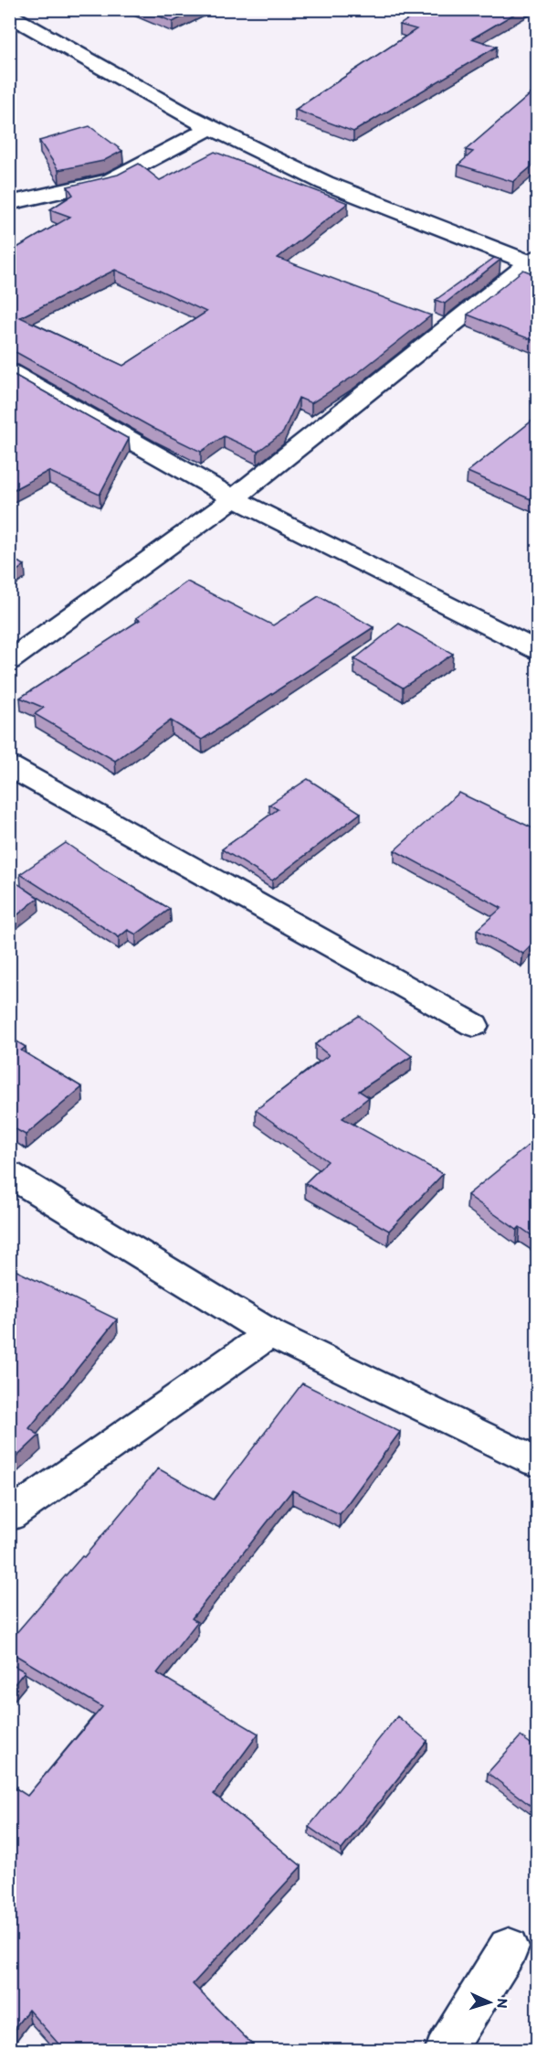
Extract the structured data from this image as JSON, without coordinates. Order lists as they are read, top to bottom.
{
  "north": "right"
}
